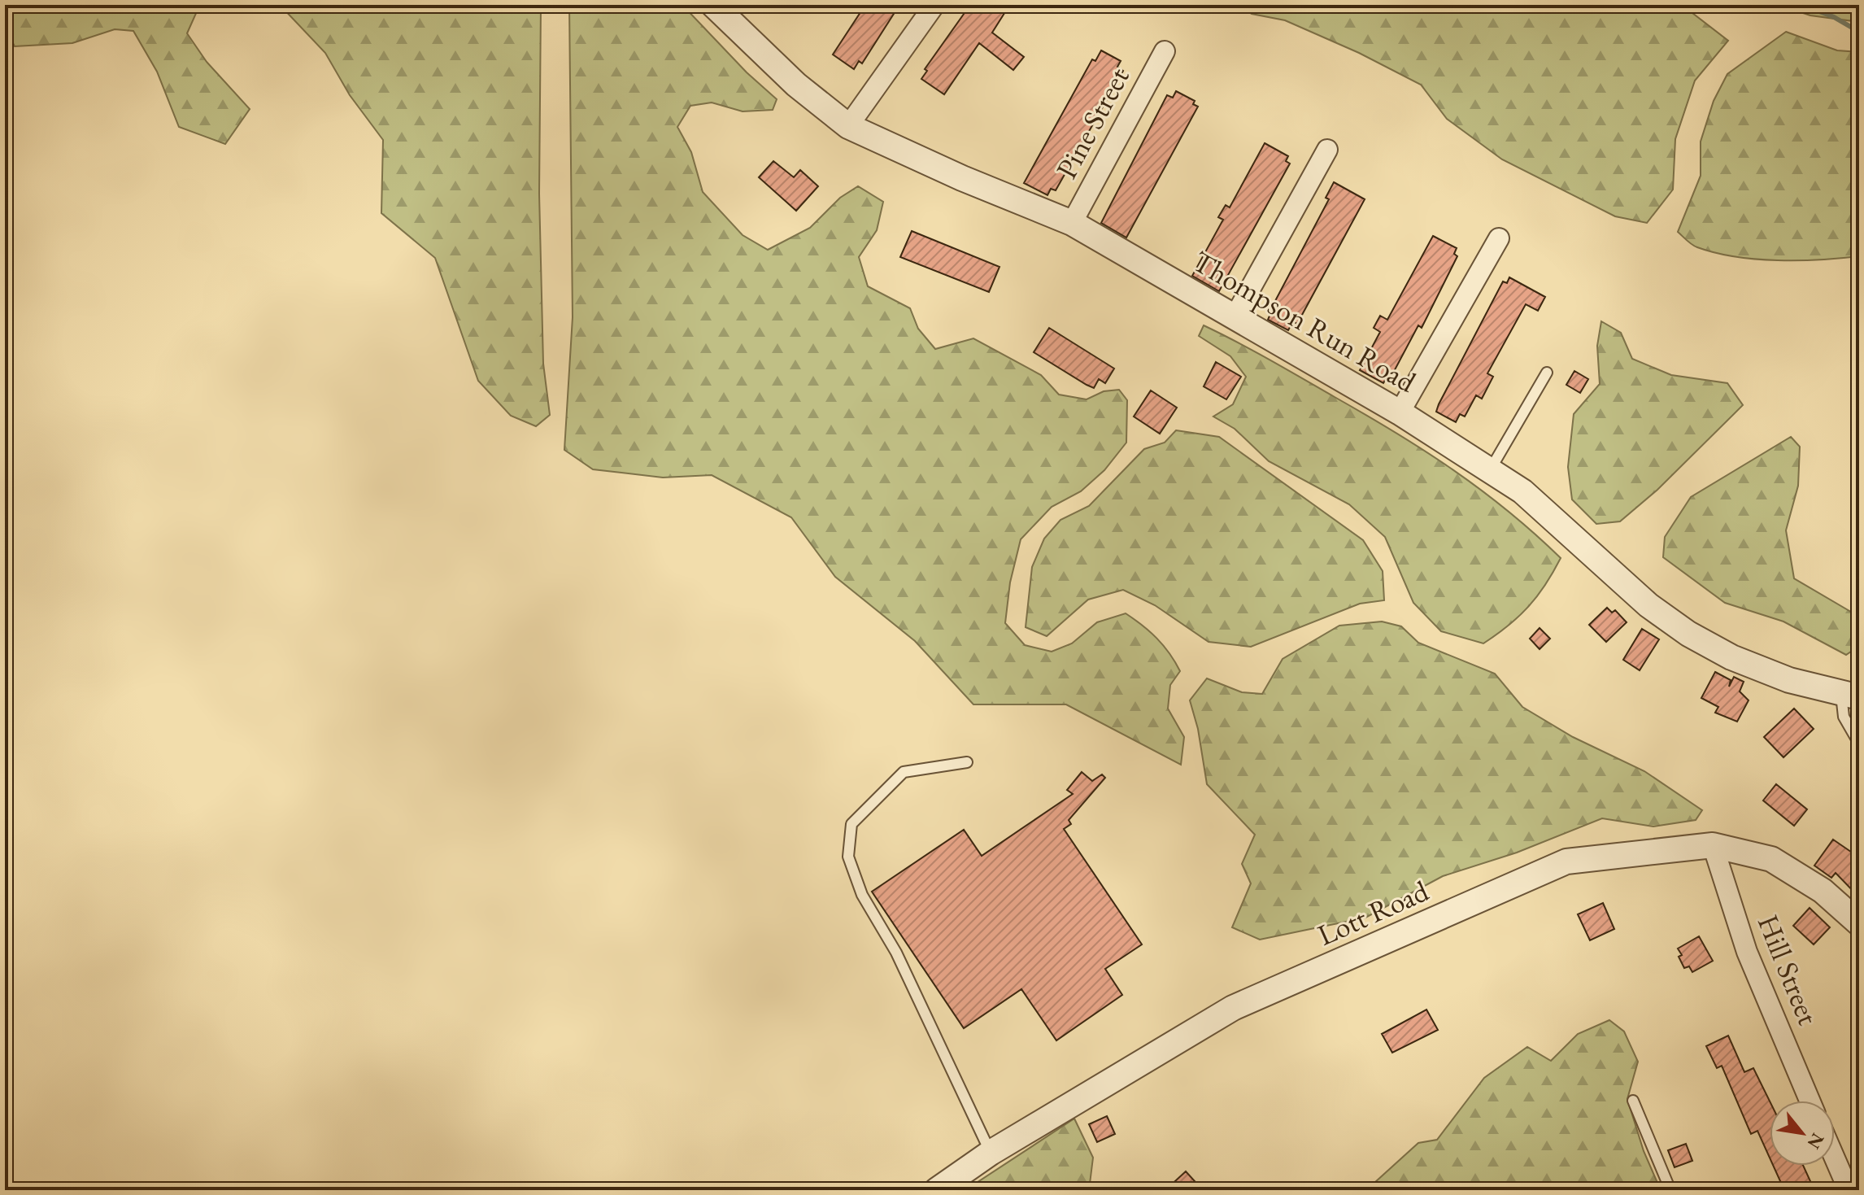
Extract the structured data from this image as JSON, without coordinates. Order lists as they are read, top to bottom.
{
  "streets": {
    "street": [
      "Pine Street",
      "Thompson Run Road",
      "Lott Road",
      "Hill Street"
    ]
  },
  "crossings": [
    ["Pine Street", "Thompson Run Road"],
    ["Lott Road", "Hill Street"]
  ],
  "north": "bottom right"
}
